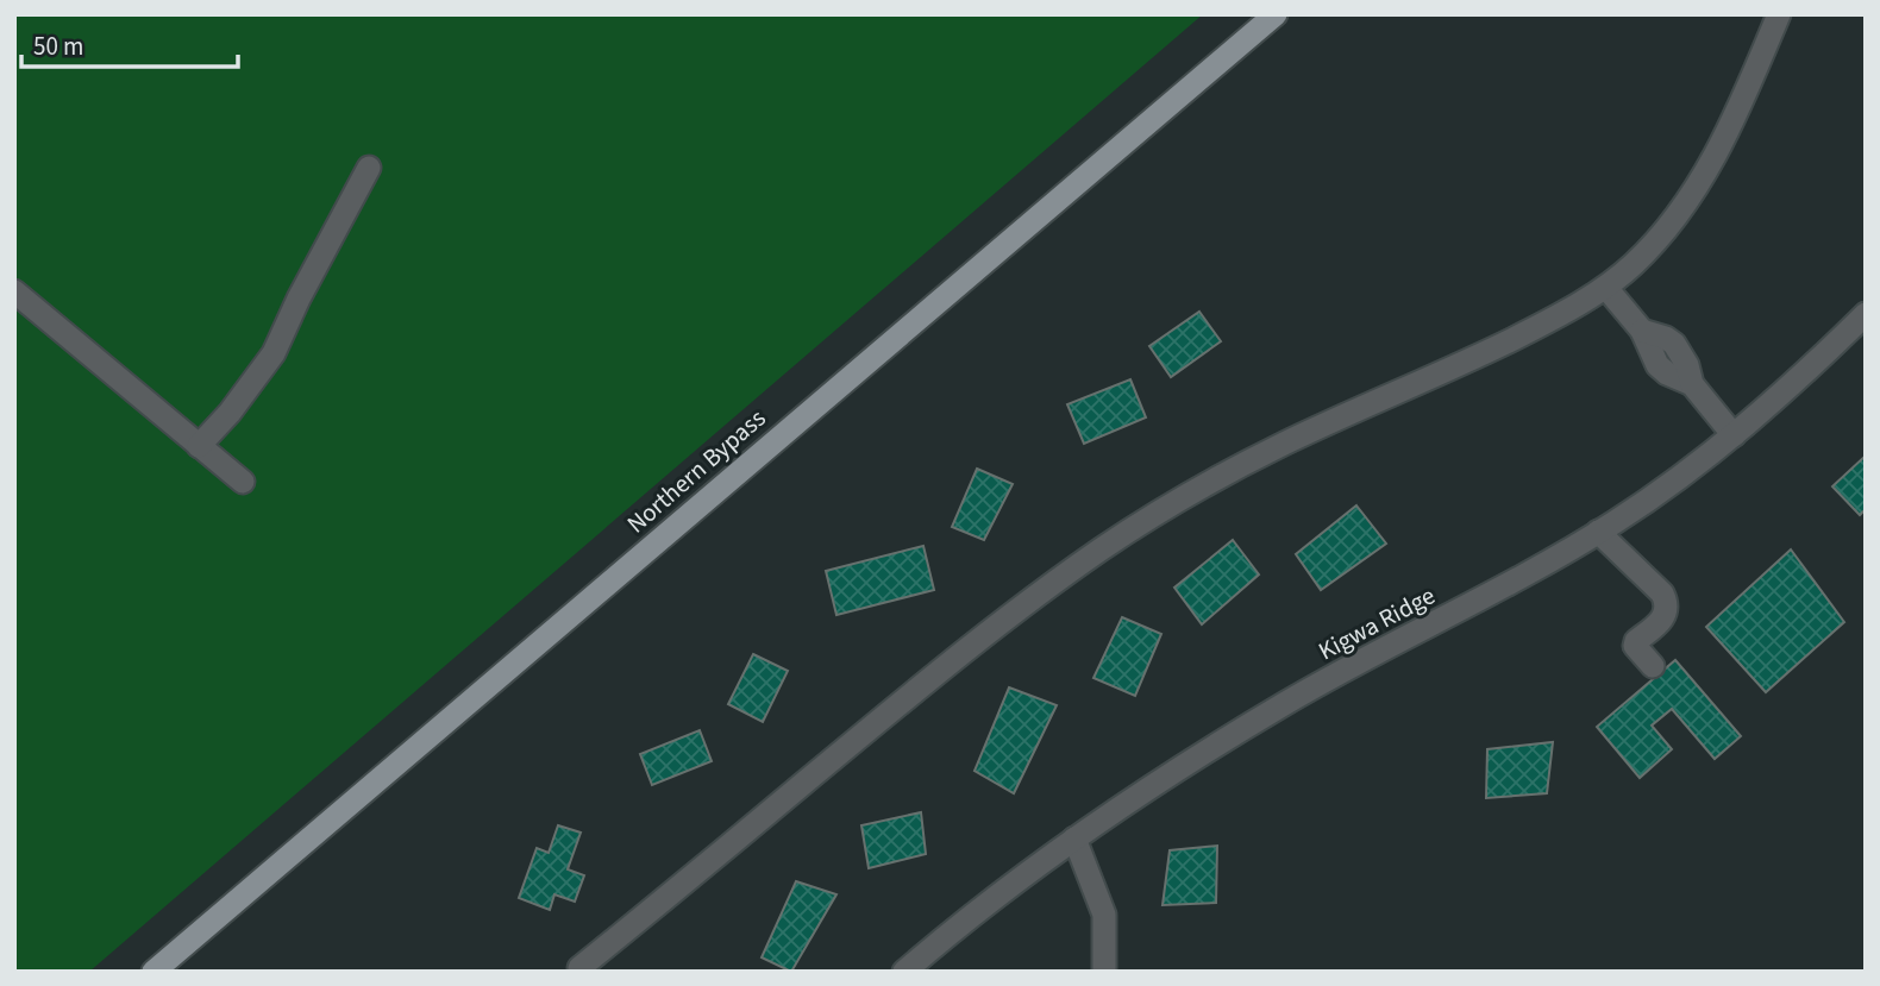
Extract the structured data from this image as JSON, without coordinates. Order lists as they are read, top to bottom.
{
  "streets": {
    "main road": ["Northern Bypass"],
    "street": ["Kigwa Ridge"]
  },
  "scale_bar": "50 m"
}
